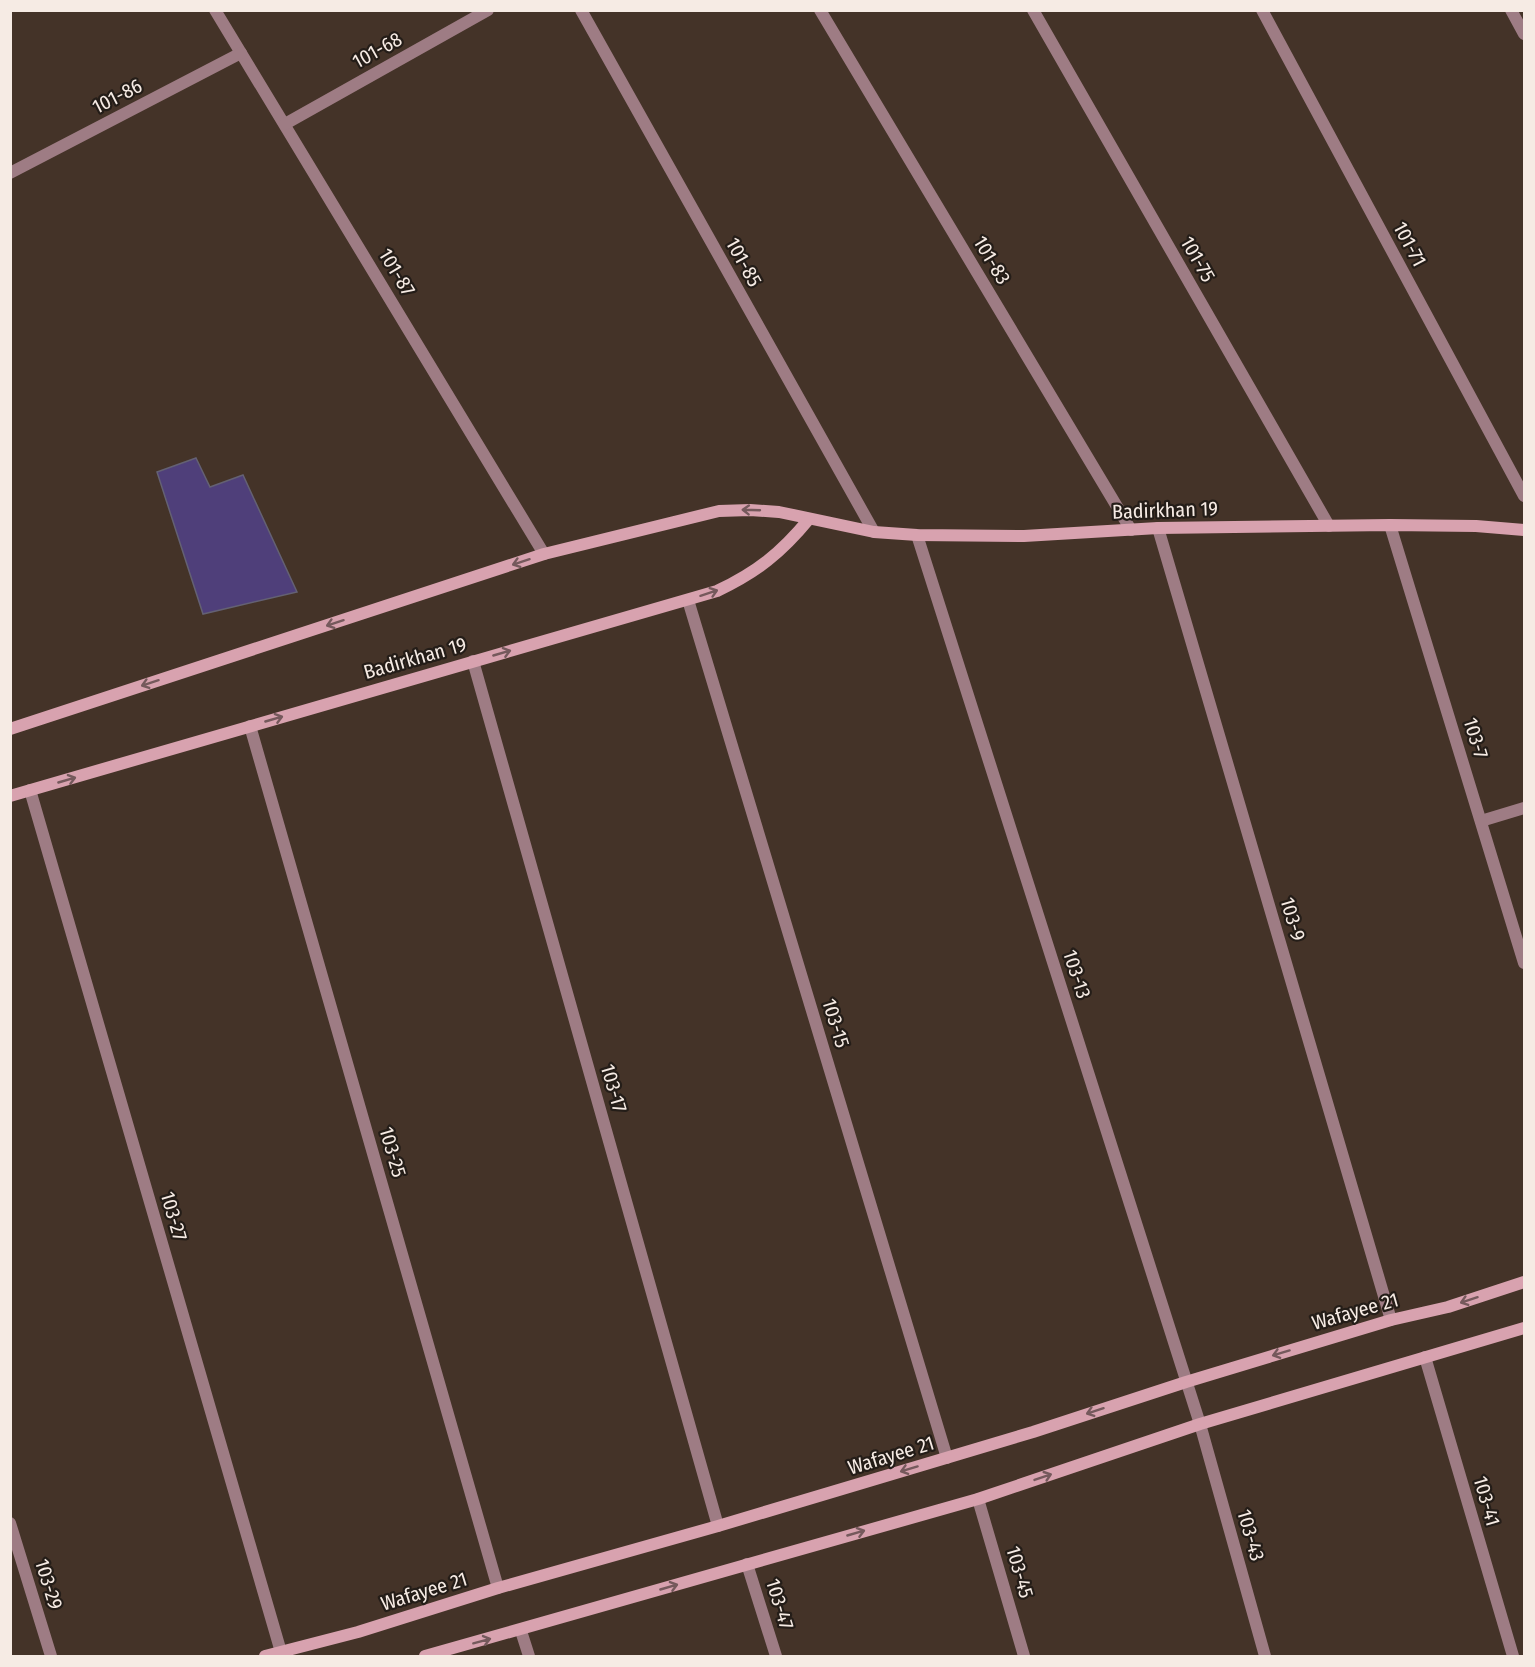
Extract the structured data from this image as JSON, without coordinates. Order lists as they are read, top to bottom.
{
  "streets": {
    "street": [
      "101-68",
      "101-86",
      "101-71",
      "101-75",
      "101-83",
      "101-85",
      "101-87",
      "Badirkhan 19",
      "103-7",
      "103-9",
      "103-13",
      "103-15",
      "103-17",
      "103-25",
      "103-27",
      "Wafayee 21",
      "103-41",
      "103-43",
      "103-45",
      "103-29",
      "103-47"
    ]
  },
  "crossings": [
    ["101-68", "101-87"],
    ["101-86", "101-87"],
    ["101-75", "Badirkhan 19"],
    ["101-83", "Badirkhan 19"],
    ["101-85", "Badirkhan 19"],
    ["101-87", "Badirkhan 19"],
    ["Badirkhan 19", "103-7"],
    ["Badirkhan 19", "103-9"],
    ["Badirkhan 19", "103-13"],
    ["Badirkhan 19", "103-15"],
    ["Badirkhan 19", "103-17"],
    ["Badirkhan 19", "103-25"],
    ["Badirkhan 19", "103-27"],
    ["103-9", "Wafayee 21"],
    ["103-13", "Wafayee 21"],
    ["103-13", "103-43"],
    ["103-15", "Wafayee 21"],
    ["103-17", "Wafayee 21"],
    ["103-25", "Wafayee 21"],
    ["103-27", "Wafayee 21"]
  ]
}
